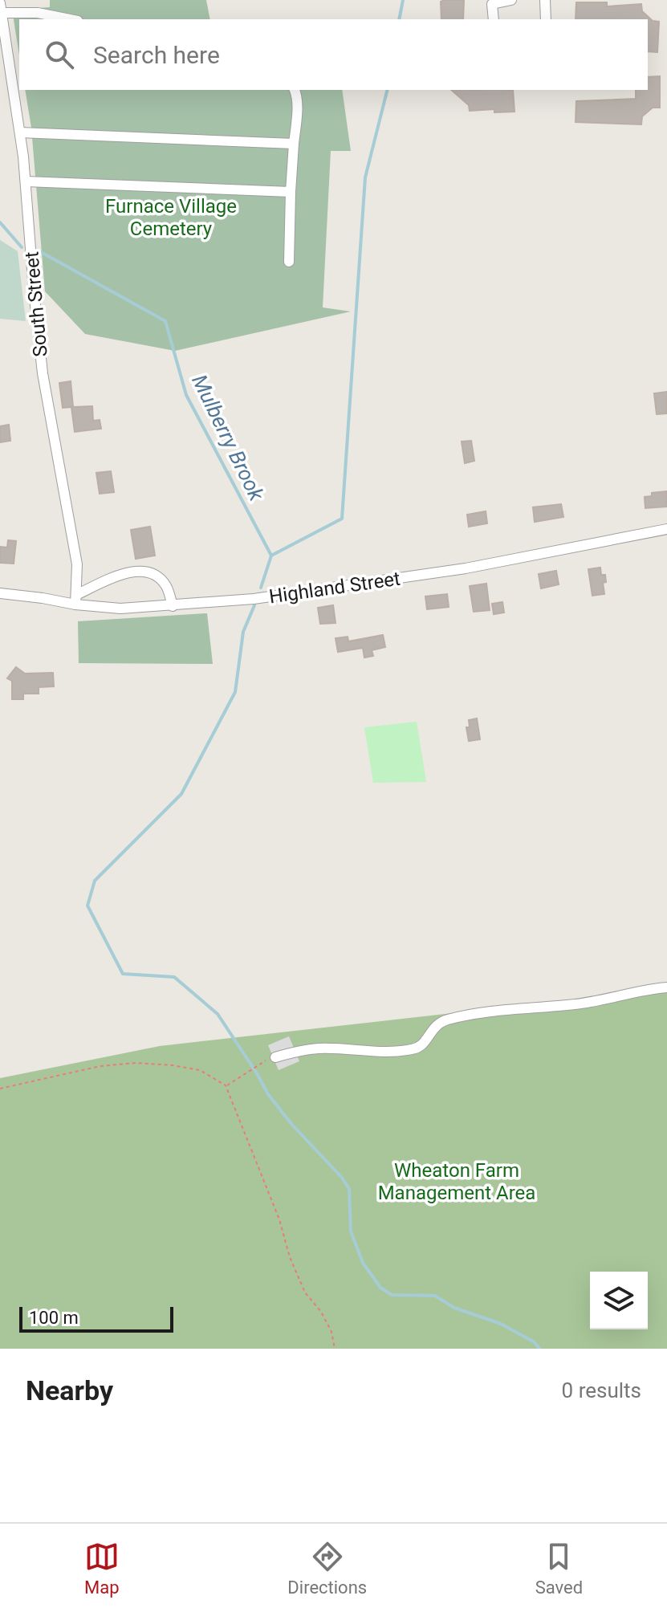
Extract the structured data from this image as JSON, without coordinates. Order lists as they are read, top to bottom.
{
  "streets": {
    "street": ["South Street", "Highland Street"]
  },
  "crossings": [
    ["South Street", "Highland Street"]
  ],
  "water": ["Mulberry Brook"],
  "parks": ["Furnace Village Cemetery", "Wheaton Farm Management Area"],
  "scale_bar": "100 m",
  "page": {
    "search": "Search here",
    "scale": "100 m",
    "heading": ["Nearby", "0 results"],
    "nav": ["Map", "Directions", "Saved"]
  }
}
